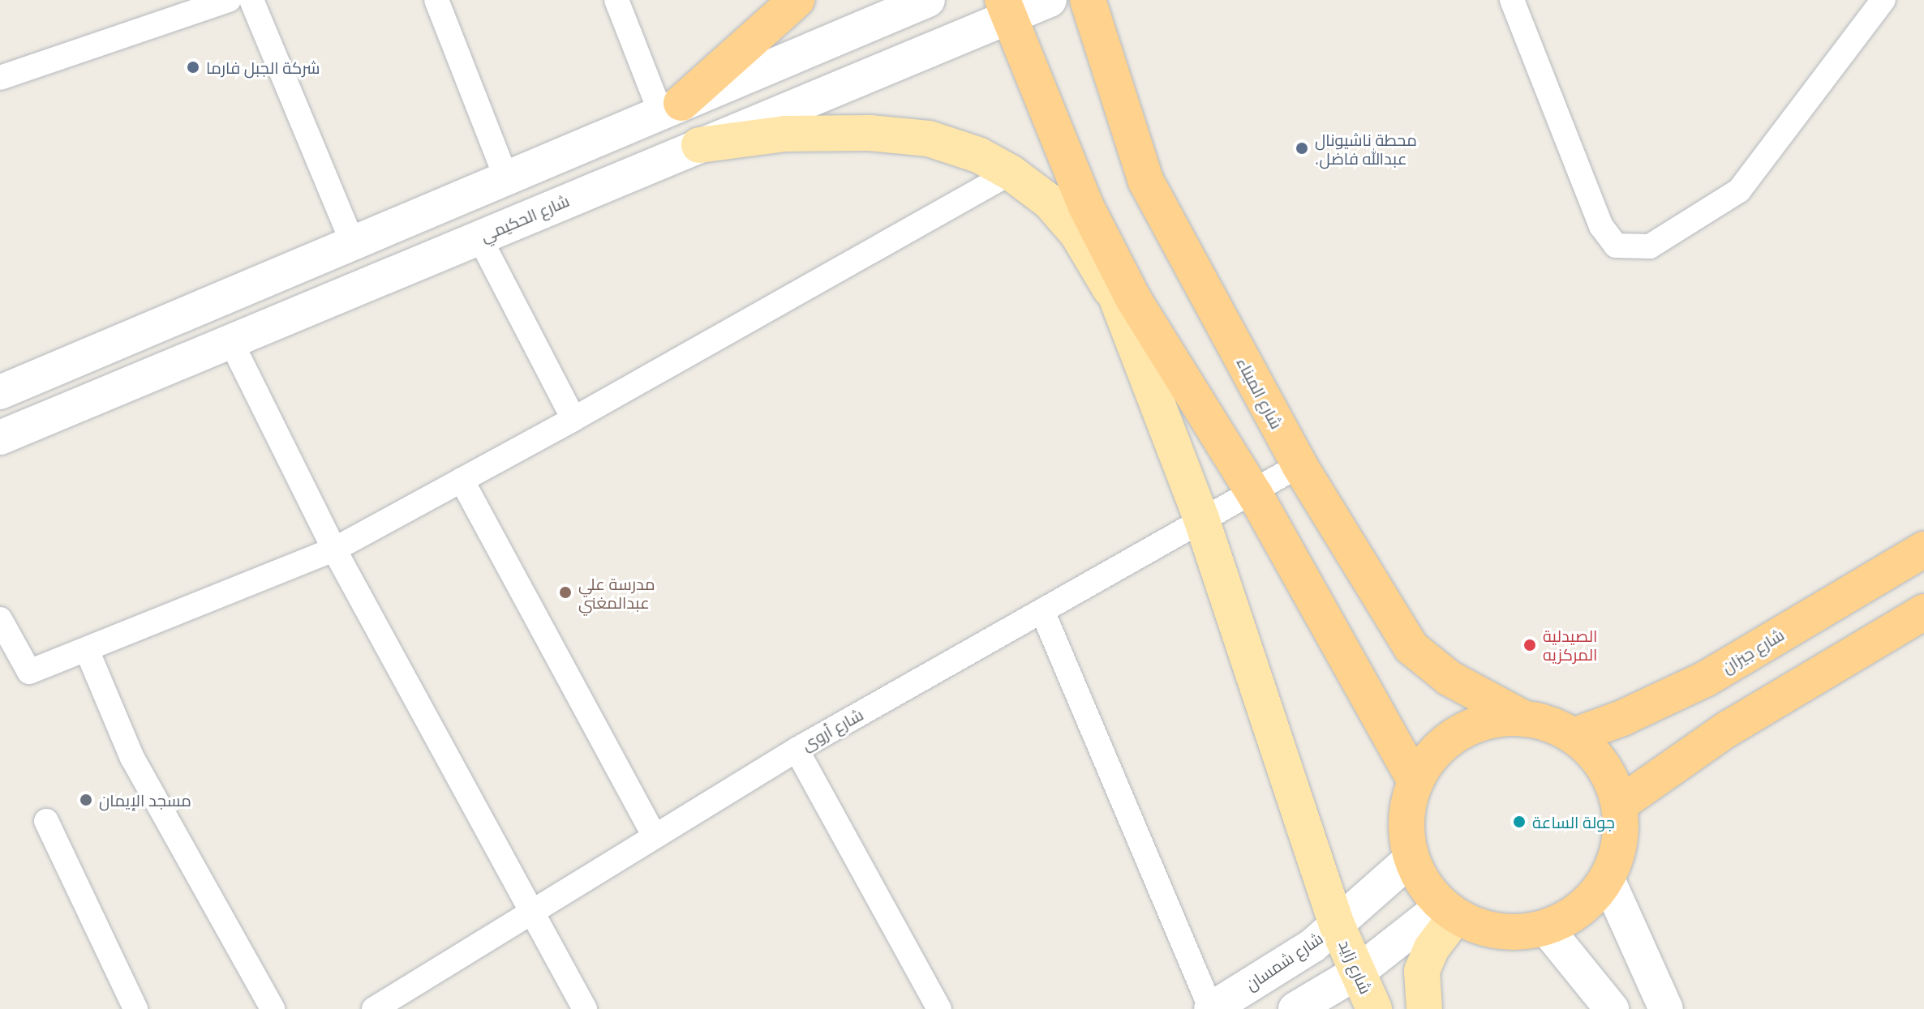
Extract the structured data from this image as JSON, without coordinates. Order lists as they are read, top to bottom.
{
  "streets": {
    "highway": ["شارع الميناء", "شارع جيزان"],
    "main road": ["شارع زايد"],
    "street": ["شارع الحكيمي", "شارع أروى", "شارع شمسان"]
  },
  "crossings": [
    ["شارع الميناء", "شارع جيزان"],
    ["شارع الميناء", "شارع أروى"],
    ["شارع الميناء", "شارع شمسان"],
    ["شارع جيزان", "شارع شمسان"],
    ["شارع شمسان", "شارع زايد"]
  ],
  "places": [
    "شركة الجبل فارما",
    "محطة ناشيونال .عبدالله فاضل",
    "مدرسة علي عبدالمغني",
    "الصيدلية المركزيه",
    "مسجد الإيمان",
    "جولة الساعة"
  ]
}
